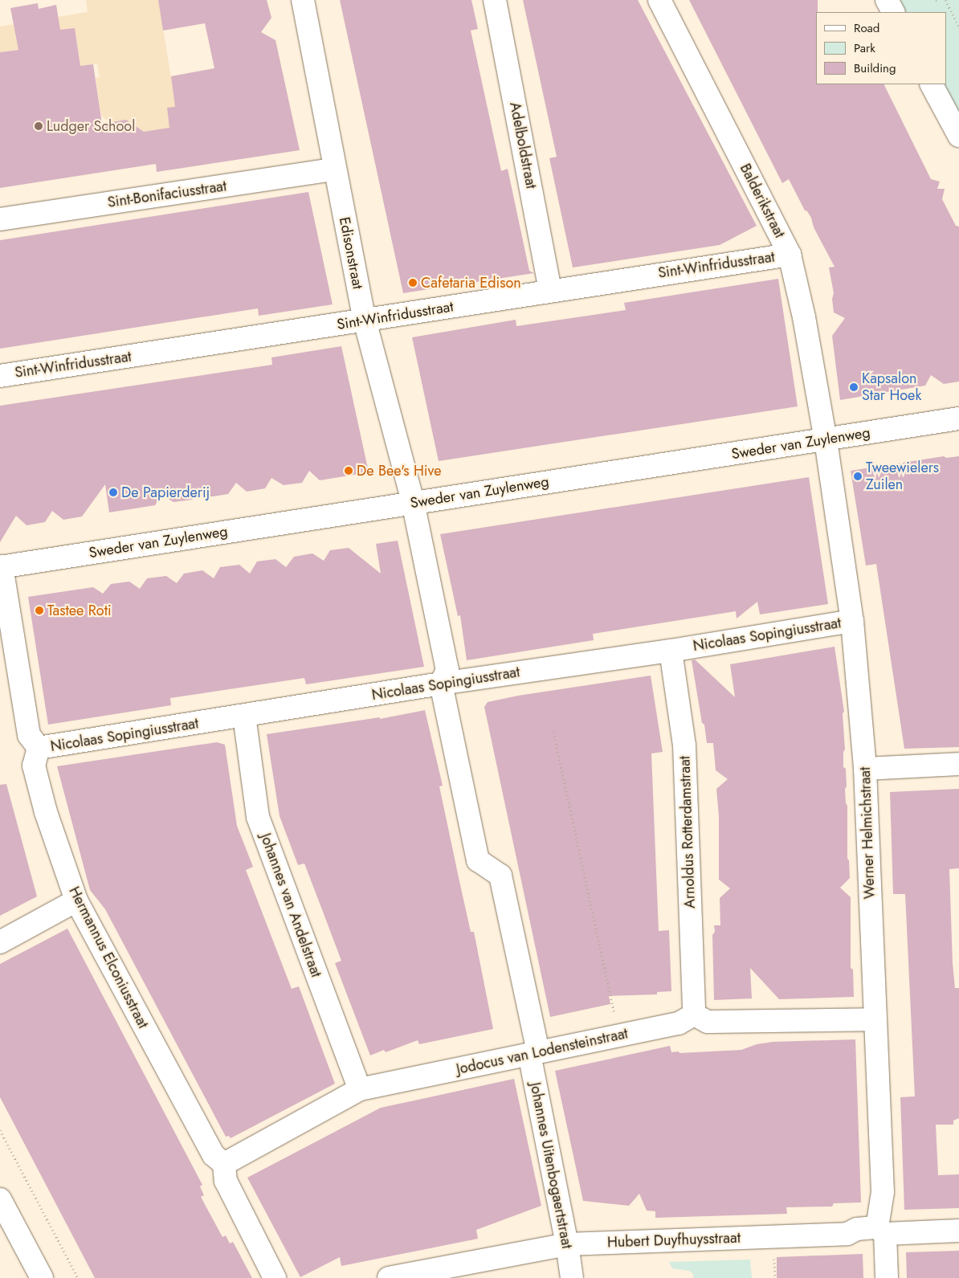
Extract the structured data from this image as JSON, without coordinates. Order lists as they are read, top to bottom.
{
  "streets": {
    "street": [
      "Adelboldstraat",
      "Sint-Bonifaciusstraat",
      "Balderikstraat",
      "Edisonstraat",
      "Sint-Winfridusstraat",
      "Sweder van Zuylenweg",
      "Nicolaas Sopingiusstraat",
      "Arnoldus Rotterdamstraat",
      "Werner Helmichstraat",
      "Johannes van Andelstraat",
      "Hermannus Elconiusstraat",
      "Jodocus van Lodensteinstraat",
      "Johannes Uitenbogaertstraat",
      "Hubert Duyfhuysstraat"
    ]
  },
  "crossings": [
    ["Adelboldstraat", "Sint-Winfridusstraat"],
    ["Sint-Bonifaciusstraat", "Edisonstraat"],
    ["Balderikstraat", "Sint-Winfridusstraat"],
    ["Balderikstraat", "Sweder van Zuylenweg"],
    ["Balderikstraat", "Werner Helmichstraat"],
    ["Edisonstraat", "Sint-Winfridusstraat"],
    ["Edisonstraat", "Sweder van Zuylenweg"],
    ["Edisonstraat", "Johannes Uitenbogaertstraat"],
    ["Sweder van Zuylenweg", "Werner Helmichstraat"],
    ["Sweder van Zuylenweg", "Johannes Uitenbogaertstraat"],
    ["Nicolaas Sopingiusstraat", "Arnoldus Rotterdamstraat"],
    ["Nicolaas Sopingiusstraat", "Werner Helmichstraat"],
    ["Nicolaas Sopingiusstraat", "Johannes van Andelstraat"],
    ["Nicolaas Sopingiusstraat", "Hermannus Elconiusstraat"],
    ["Nicolaas Sopingiusstraat", "Johannes Uitenbogaertstraat"],
    ["Arnoldus Rotterdamstraat", "Jodocus van Lodensteinstraat"],
    ["Werner Helmichstraat", "Hubert Duyfhuysstraat"],
    ["Johannes van Andelstraat", "Jodocus van Lodensteinstraat"],
    ["Hermannus Elconiusstraat", "Jodocus van Lodensteinstraat"],
    ["Jodocus van Lodensteinstraat", "Johannes Uitenbogaertstraat"],
    ["Johannes Uitenbogaertstraat", "Hubert Duyfhuysstraat"]
  ],
  "places": [
    "Ludger School",
    "Cafetaria Edison",
    "Kapsalon Star Hoek",
    "De Bee's Hive",
    "Tweewielers Zuilen",
    "De Papierderij",
    "Tastee Roti"
  ],
  "legend": ["Road", "Park", "Building"]
}
